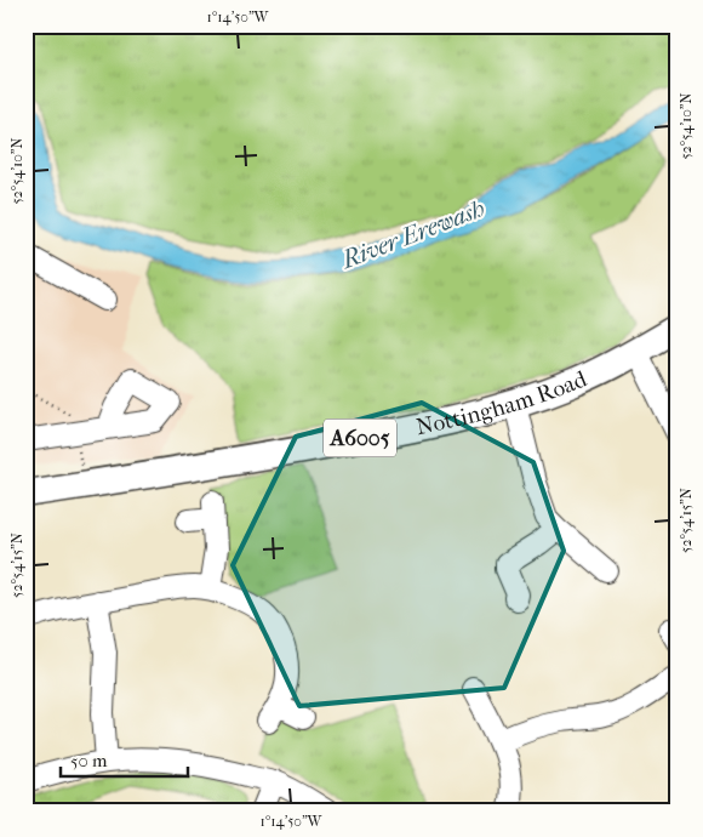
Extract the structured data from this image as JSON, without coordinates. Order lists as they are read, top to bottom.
{
  "streets": {
    "main road": ["Nottingham Road", "A6005"]
  },
  "water": ["River Erewash"],
  "scale_bar": "50 m",
  "coordinates": ["1°14'50\"W", "52°54'10\"N", "52°54'15\"N"]
}
